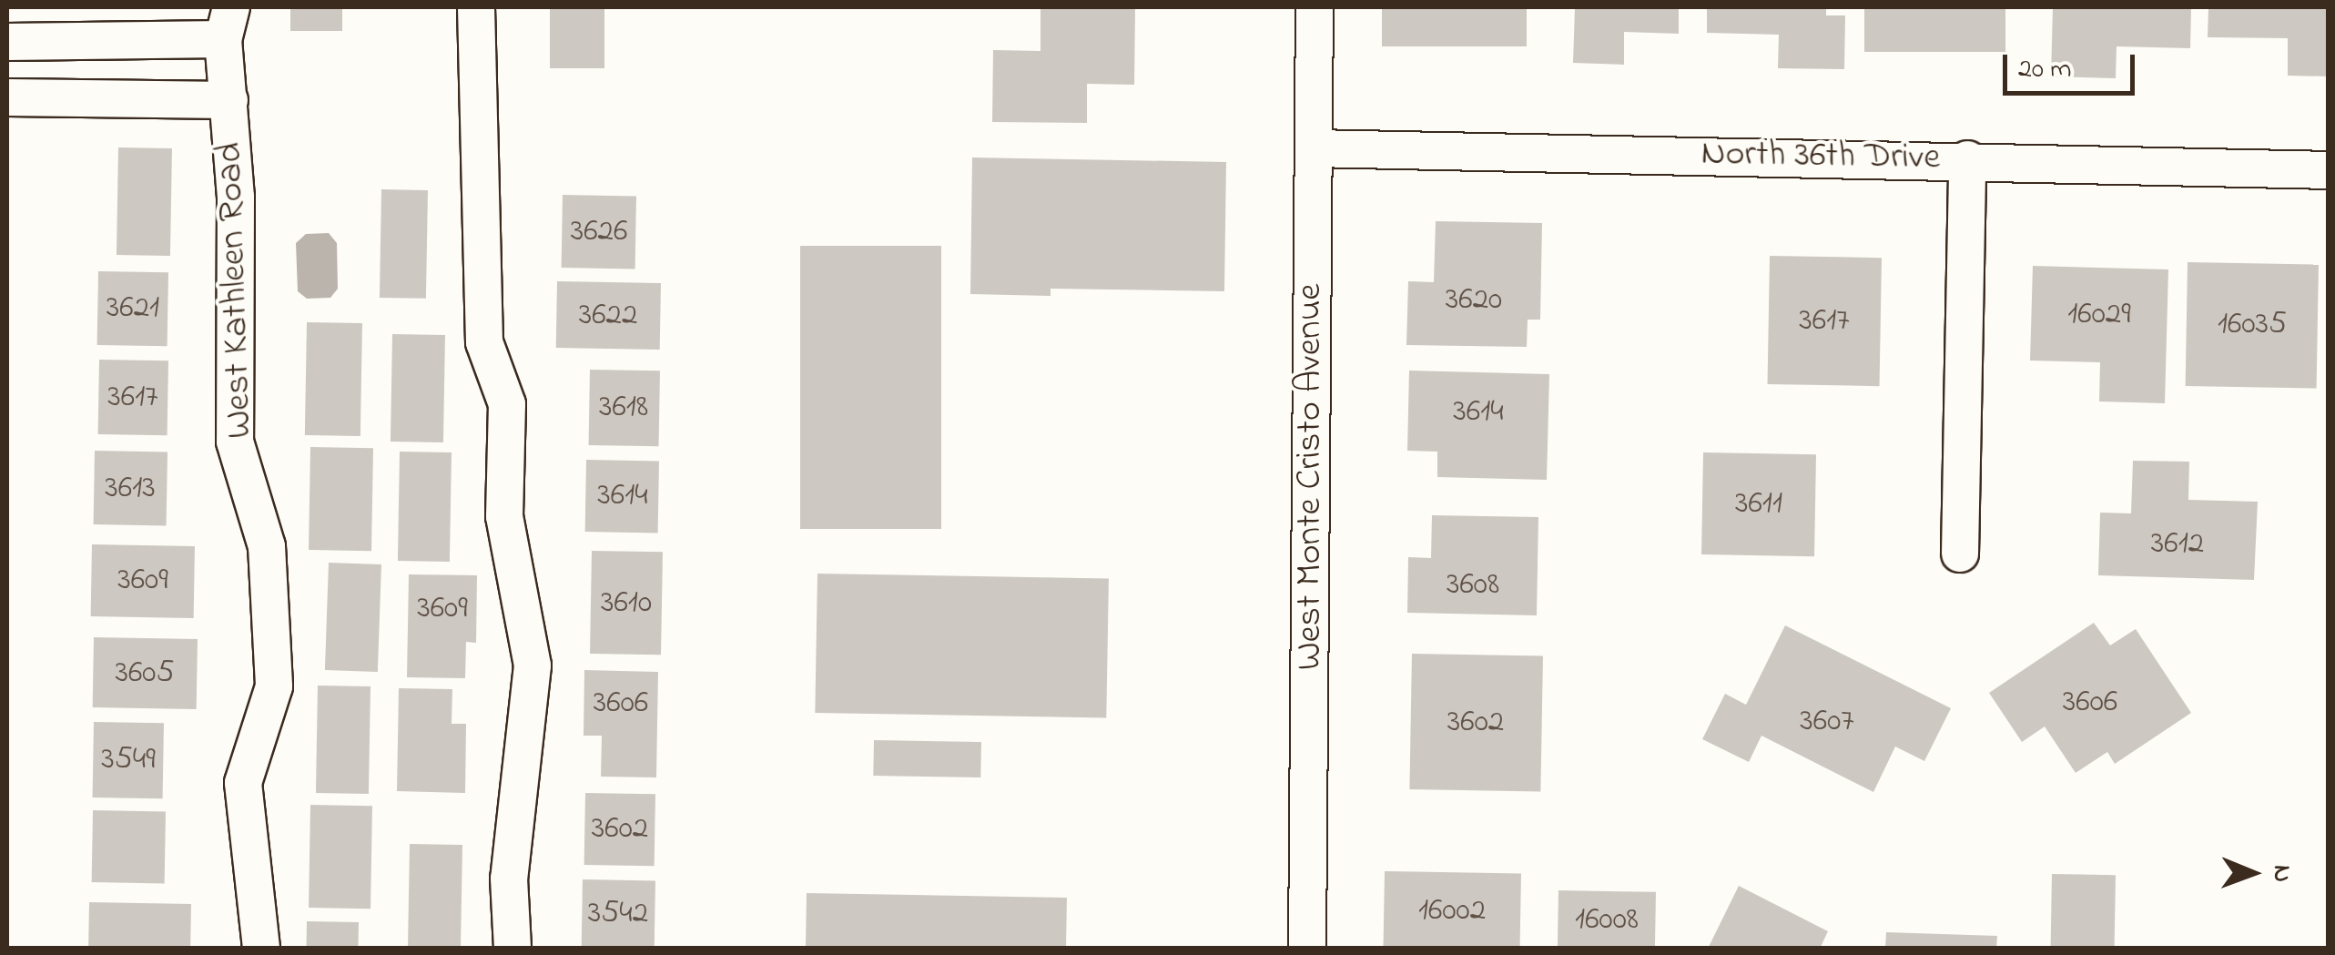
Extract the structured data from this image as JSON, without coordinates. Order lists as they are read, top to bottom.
{
  "streets": {
    "street": ["North 36th Drive", "West Kathleen Road", "West Monte Cristo Avenue"]
  },
  "crossings": [
    ["North 36th Drive", "West Monte Cristo Avenue"]
  ],
  "house_numbers": [
    "3626",
    "3620",
    "3621",
    "16029",
    "3622",
    "3617",
    "16035",
    "3617",
    "3618",
    "3614",
    "3613",
    "3614",
    "3611",
    "3612",
    "3609",
    "3608",
    "3610",
    "3609",
    "3605",
    "3606",
    "3606",
    "3607",
    "3602",
    "3549",
    "3602",
    "16002",
    "3542",
    "16008"
  ],
  "scale_bar": "20 m",
  "north": "right"
}
